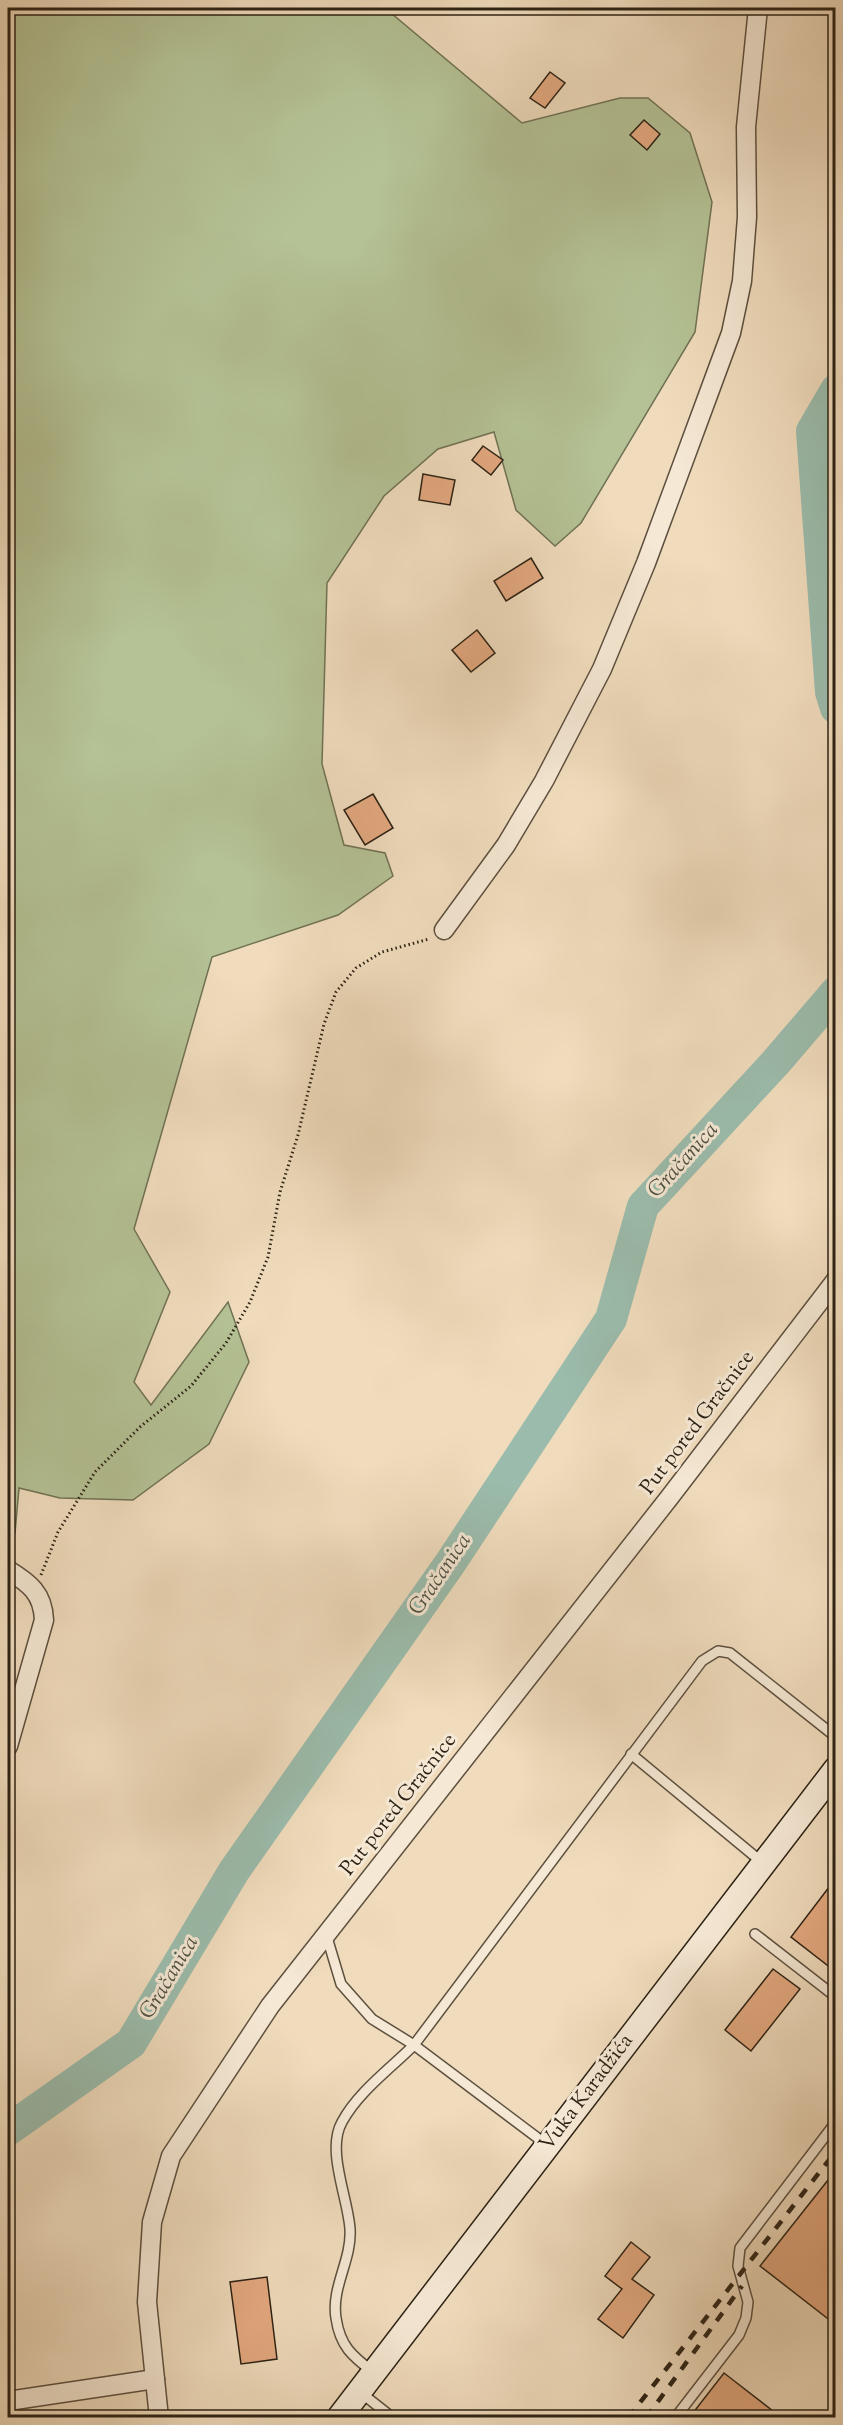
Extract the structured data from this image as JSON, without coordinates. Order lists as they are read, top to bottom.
{
  "streets": {
    "street": ["Put pored Gračnice", "Vuka Karadžića"]
  },
  "water": ["Gračanica"]
}
